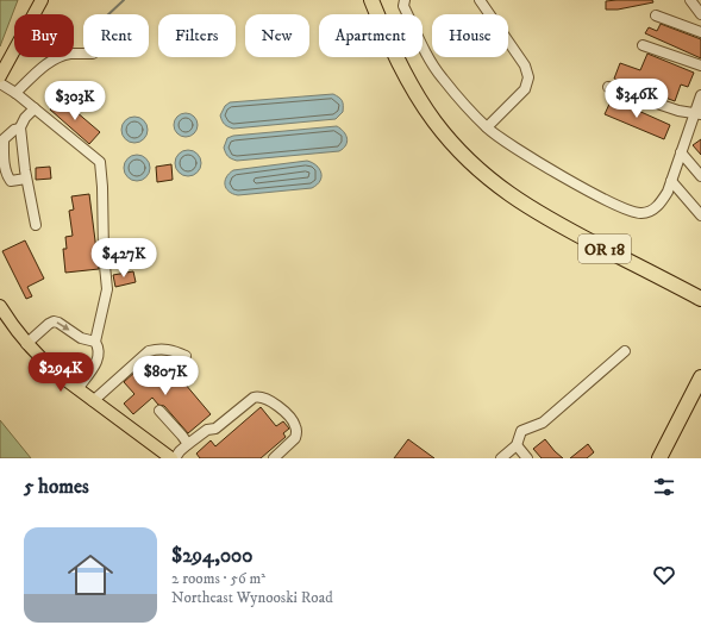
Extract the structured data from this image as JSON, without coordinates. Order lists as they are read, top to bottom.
{
  "streets": {
    "highway": ["OR 18"]
  },
  "page": {
    "chip": [
      "Buy",
      "Rent",
      "Filters",
      "New",
      "Apartment",
      "House"
    ],
    "price": [
      "$346K",
      "$303K",
      "$427K",
      "$294K",
      "$807K"
    ],
    "heading": "5 homes",
    "list": [
      {
        "name": "$294,000",
        "note": "2 rooms · 56 m² · Northeast Wynooski Road"
      }
    ]
  }
}
